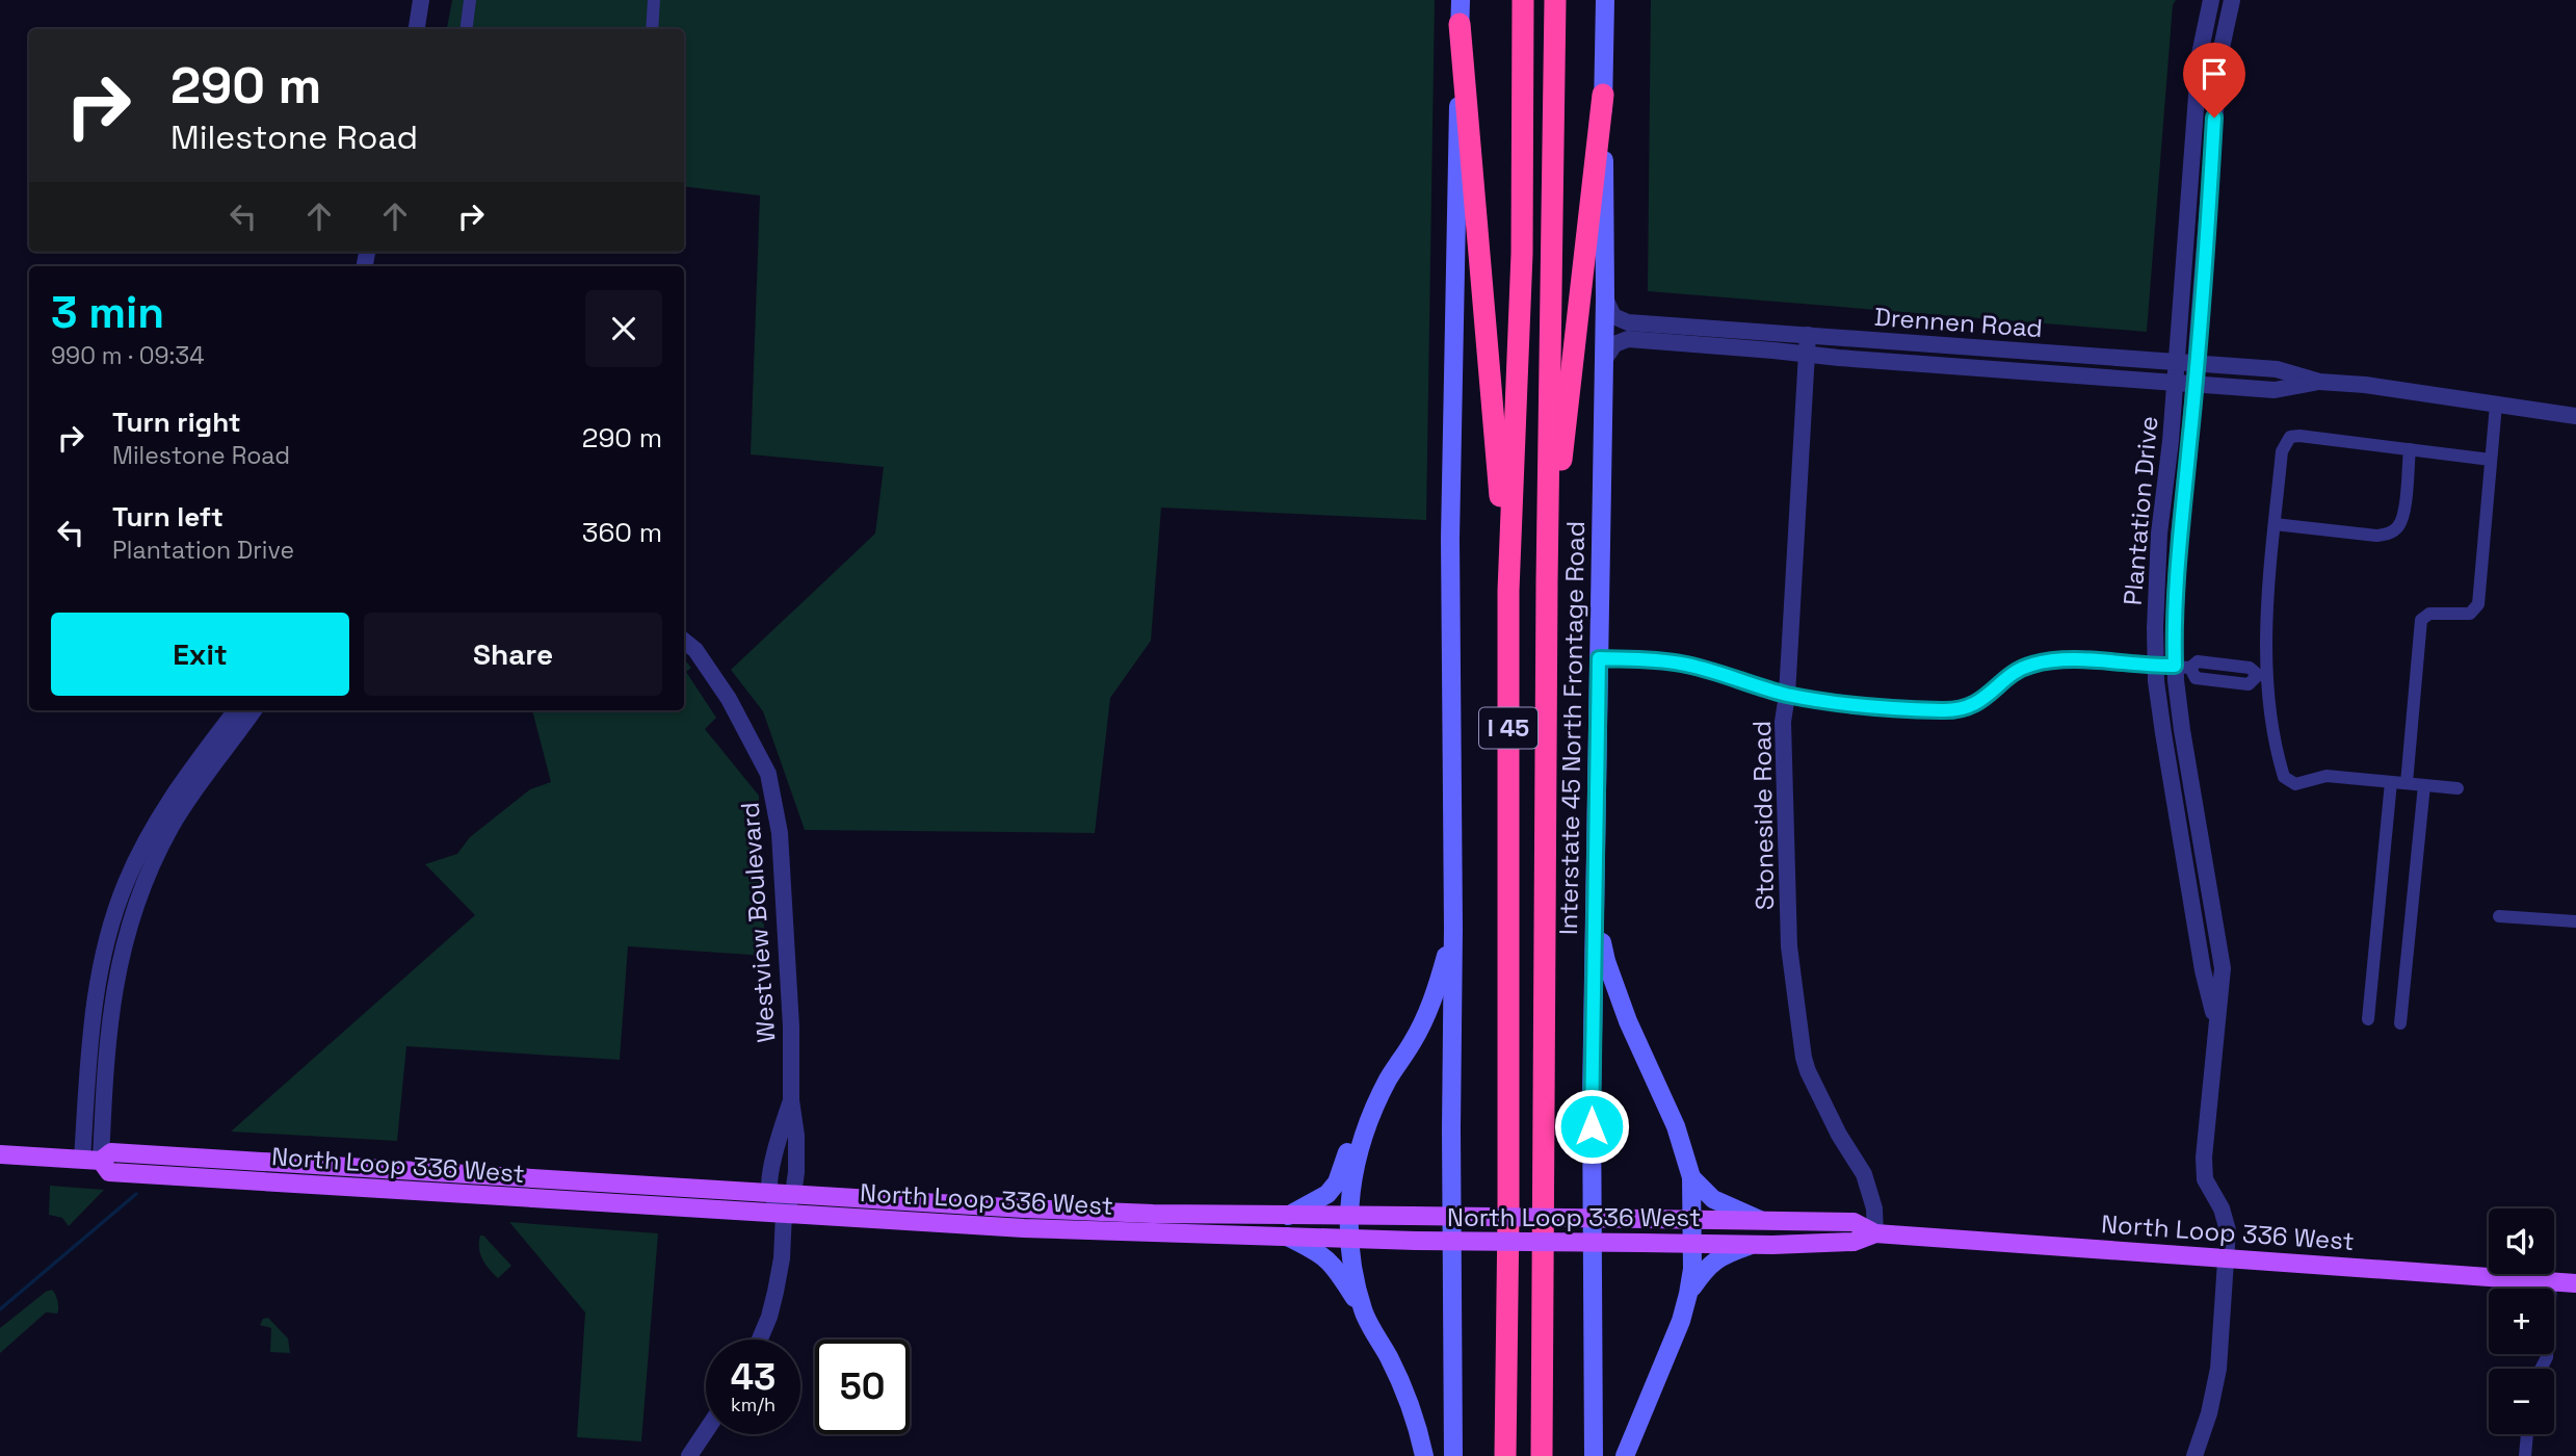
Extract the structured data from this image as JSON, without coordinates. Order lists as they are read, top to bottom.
{
  "streets": {
    "highway": ["I 45"],
    "main road": ["Interstate 45 North Frontage Road", "North Loop 336 West"],
    "street": [
      "Drennen Road",
      "Plantation Drive",
      "Stoneside Road",
      "Westview Boulevard"
    ]
  },
  "crossings": [
    ["Drennen Road", "Plantation Drive"],
    ["Drennen Road", "Interstate 45 North Frontage Road"],
    ["Drennen Road", "Stoneside Road"],
    ["Plantation Drive", "North Loop 336 West"],
    ["Stoneside Road", "North Loop 336 West"],
    ["Westview Boulevard", "North Loop 336 West"]
  ],
  "page": {
    "turn": ["290 m", "Milestone Road"],
    "heading": ["3 min", "990 m · 09:34"],
    "list": [
      {
        "name": "Turn right",
        "note": "Milestone Road",
        "value": "290 m"
      },
      {
        "name": "Turn left",
        "note": "Plantation Drive",
        "value": "360 m"
      }
    ],
    "buttons": ["Exit", "Share"],
    "map_buttons": ["+", "−"],
    "speed": "43 km/h",
    "limit": "50"
  }
}
